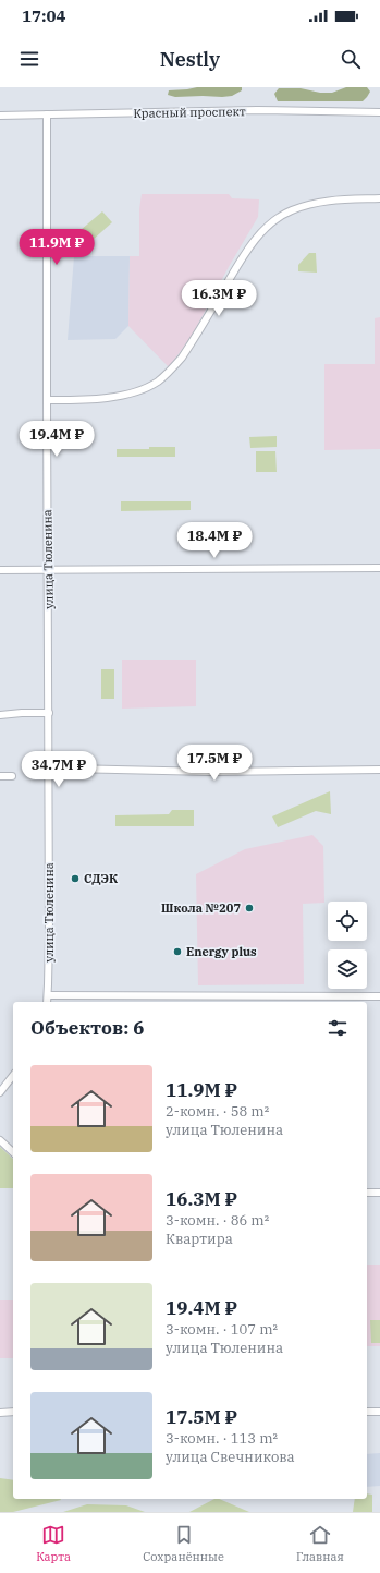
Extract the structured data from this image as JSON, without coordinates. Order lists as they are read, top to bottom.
{
  "streets": {
    "street": ["Красный проспект", "улица Тюленина"]
  },
  "crossings": [
    ["Красный проспект", "улица Тюленина"]
  ],
  "places": ["СДЭК", "Школа №207", "Energy plus"],
  "page": {
    "status": "17:04",
    "header": "Nestly",
    "price": [
      "11.9M ₽",
      "16.3M ₽",
      "19.4M ₽",
      "18.4M ₽",
      "17.5M ₽",
      "34.7M ₽"
    ],
    "heading": "Объектов: 6",
    "list": [
      {
        "name": "11.9M ₽",
        "note": "2-комн. · 58 m² · улица Тюленина"
      },
      {
        "name": "16.3M ₽",
        "note": "3-комн. · 86 m² · Квартира"
      },
      {
        "name": "19.4M ₽",
        "note": "3-комн. · 107 m² · улица Тюленина"
      },
      {
        "name": "17.5M ₽",
        "note": "3-комн. · 113 m² · улица Свечникова"
      }
    ],
    "tabs": ["Карта", "Сохранённые", "Главная"]
  }
}
